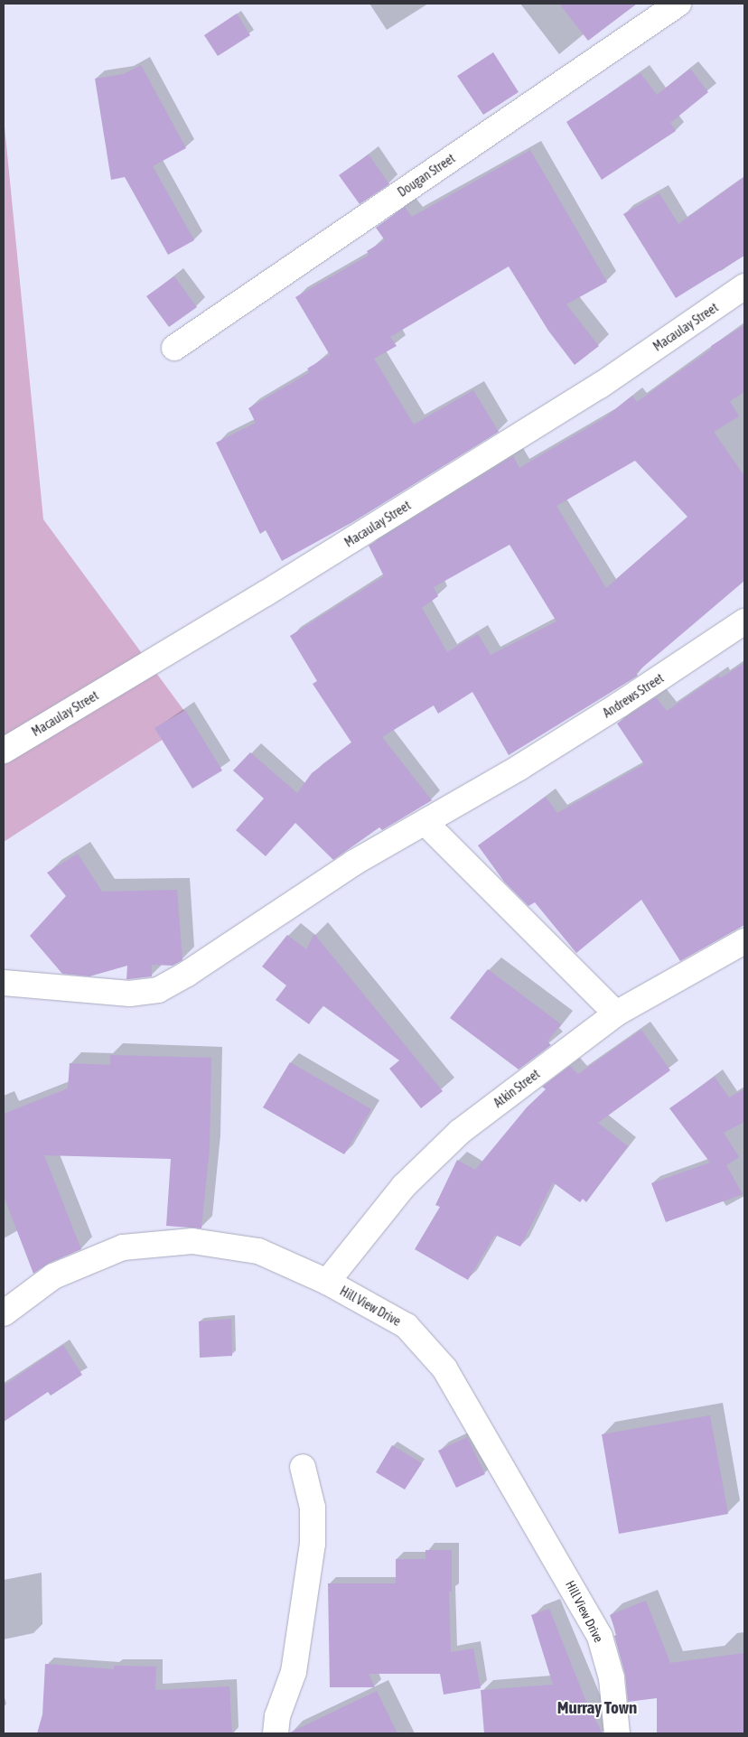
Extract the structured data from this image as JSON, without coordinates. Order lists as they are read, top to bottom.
{
  "streets": {
    "street": [
      "Dougan Street",
      "Macaulay Street",
      "Andrews Street",
      "Atkin Street",
      "Hill View Drive"
    ]
  },
  "crossings": [
    ["Atkin Street", "Hill View Drive"]
  ],
  "districts": ["Murray Town"]
}
